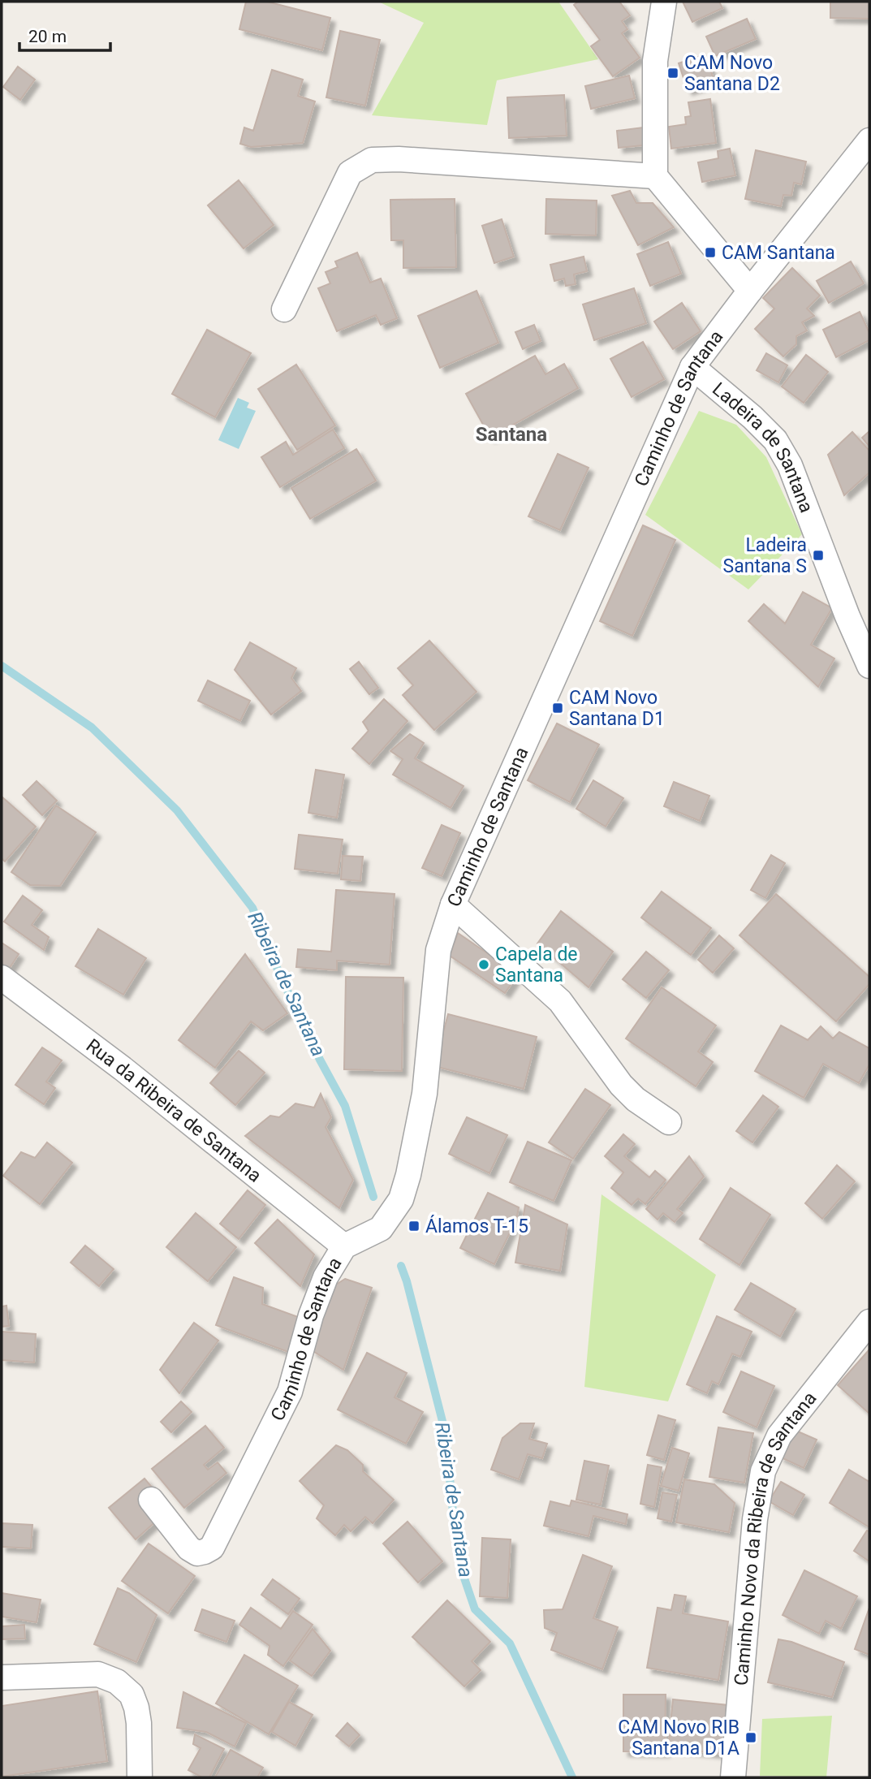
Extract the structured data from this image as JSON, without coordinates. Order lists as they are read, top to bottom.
{
  "streets": {
    "street": [
      "Caminho de Santana",
      "Ladeira de Santana",
      "Rua da Ribeira de Santana",
      "Caminho Novo da Ribeira de Santana"
    ]
  },
  "crossings": [
    ["Caminho de Santana", "Ladeira de Santana"],
    ["Caminho de Santana", "Rua da Ribeira de Santana"]
  ],
  "districts": ["Santana"],
  "water": ["Ribeira de Santana"],
  "places": {
    "transit": [
      "CAM Novo Santana D2",
      "CAM Santana",
      "Ladeira Santana S",
      "CAM Novo Santana D1",
      "Álamos T-15",
      "CAM Novo RIB Santana D1A"
    ],
    "other": ["Capela de Santana"]
  },
  "scale_bar": "20 m"
}
